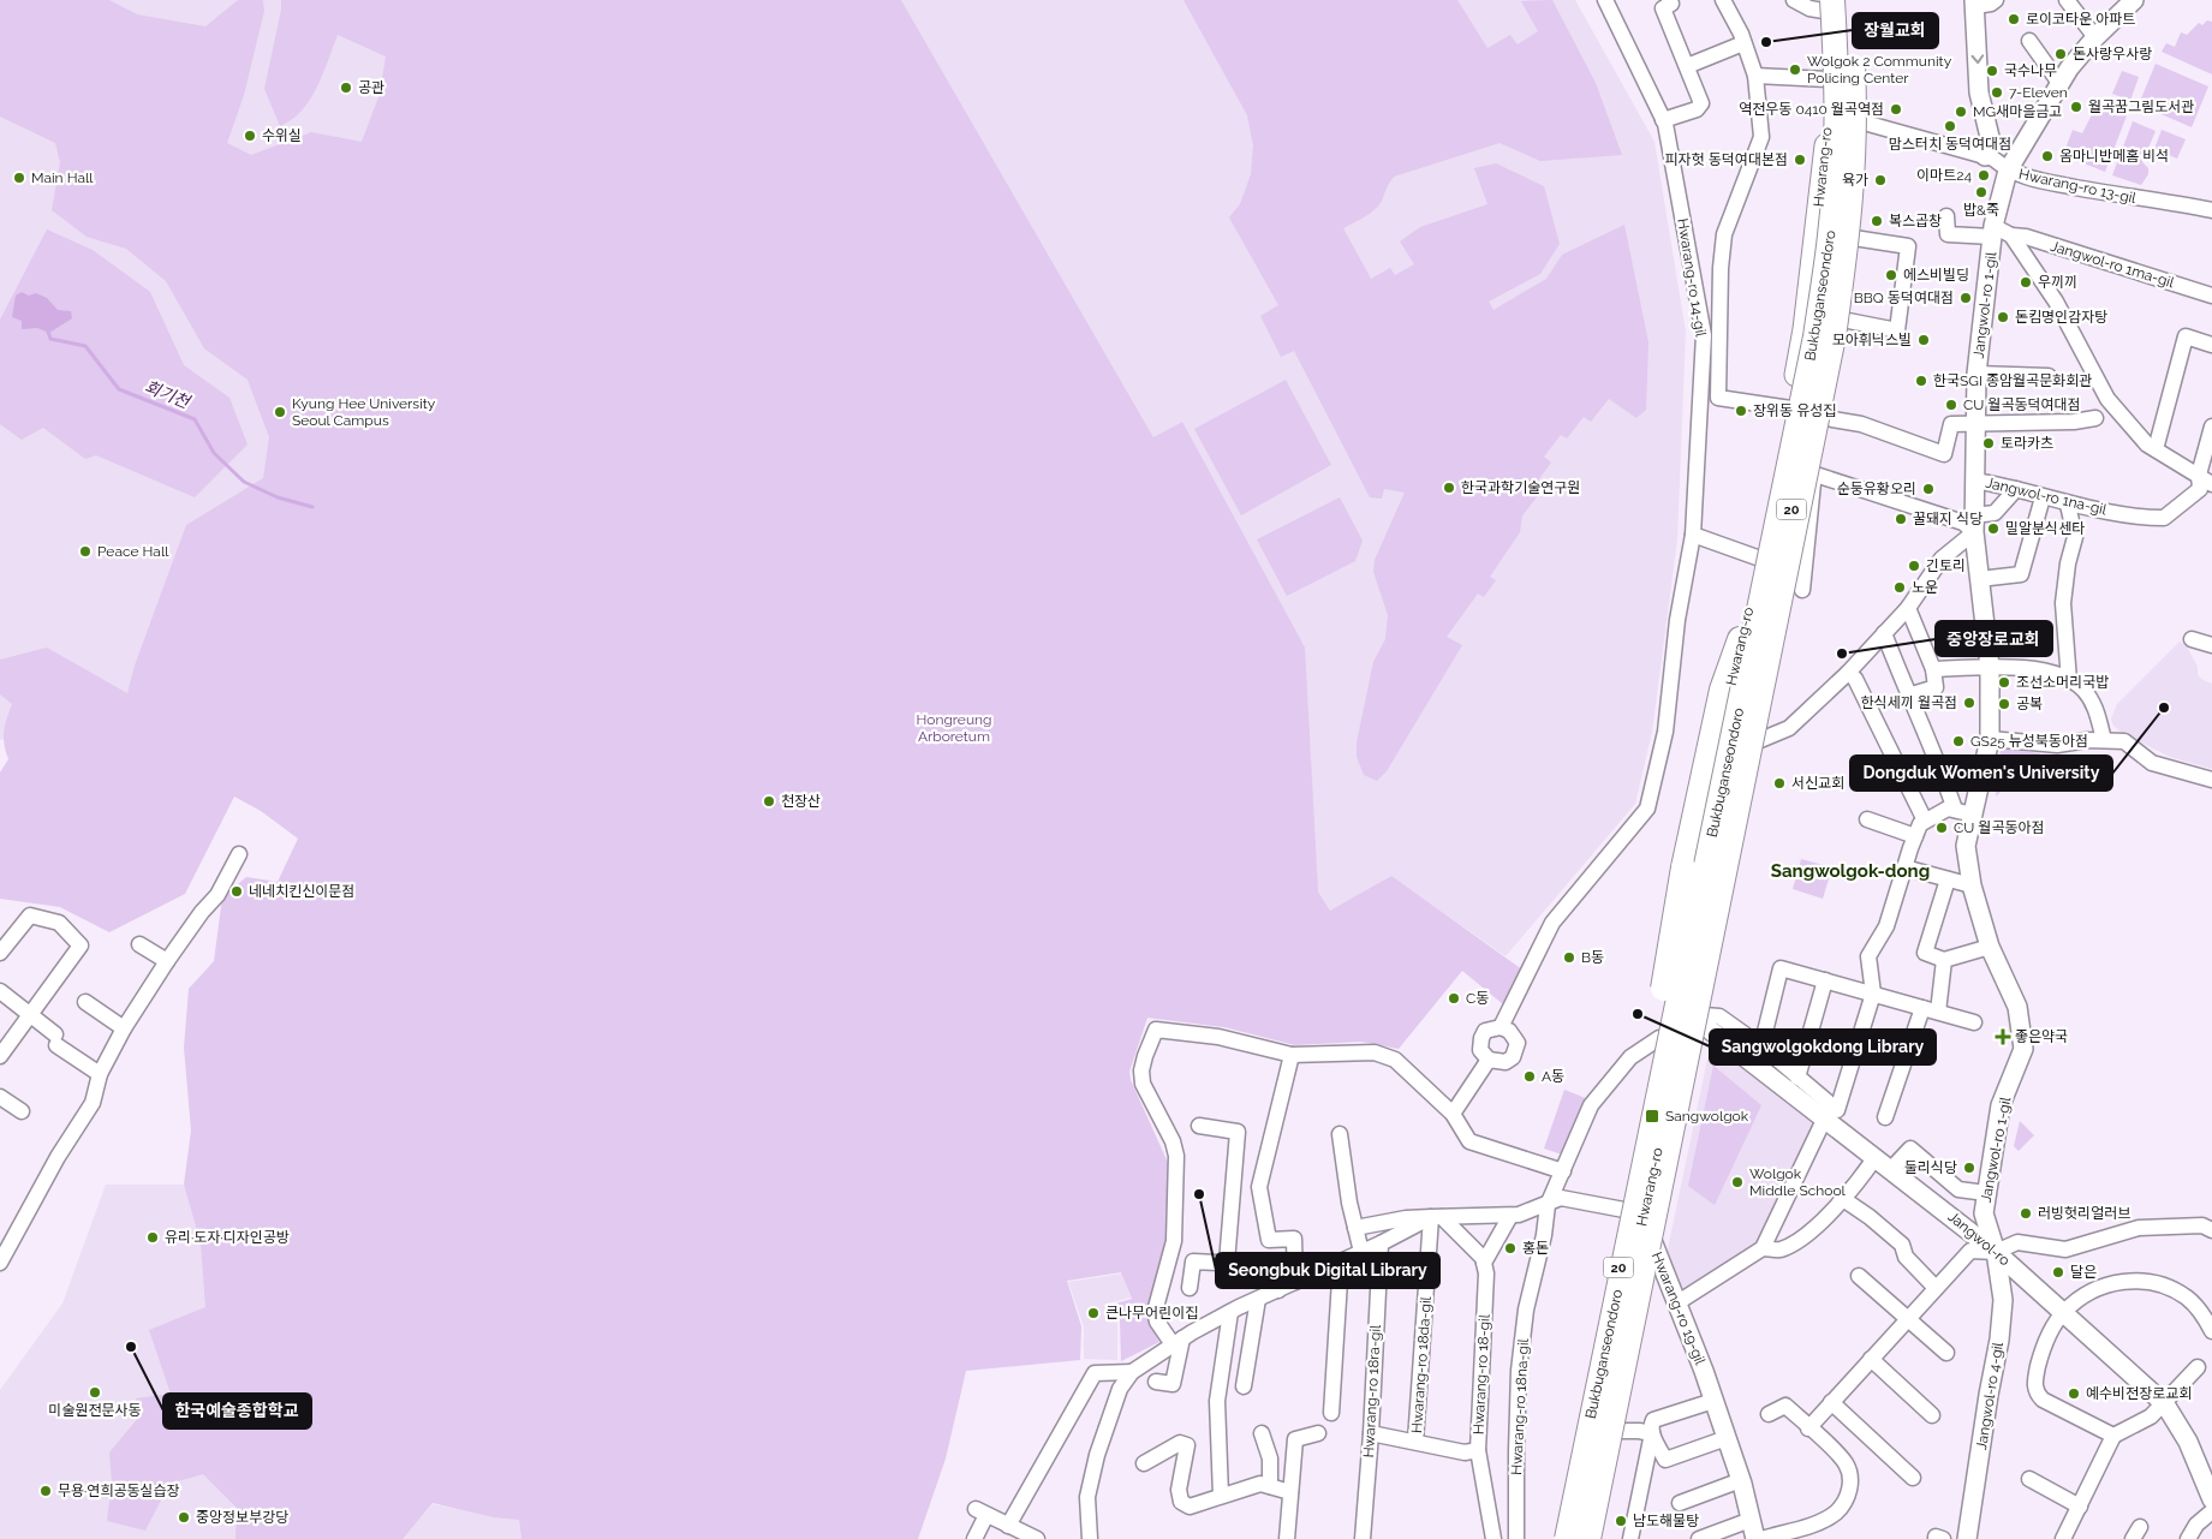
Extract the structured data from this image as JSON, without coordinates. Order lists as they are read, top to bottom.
{
  "streets": {
    "highway": ["Bukbuganseondoro"],
    "main road": ["Hwarang-ro", "20"],
    "street": [
      "Hwarang-ro 13-gil",
      "Jangwol-ro 1ma-gil",
      "Hwarang-ro 14-gil",
      "Jangwol-ro 1-gil",
      "Jangwol-ro 1na-gil",
      "Jangwol-ro",
      "Hwarang-ro 19-gil",
      "Hwarang-ro 18da-gil",
      "Hwarang-ro 18-gil",
      "Hwarang-ro 18ra-gil",
      "Jangwol-ro 4-gil",
      "Hwarang-ro 18na-gil"
    ]
  },
  "crossings": [
    ["Hwarang-ro", "Hwarang-ro 13-gil"],
    ["Hwarang-ro", "Bukbuganseondoro"],
    ["Hwarang-ro", "Jangwol-ro"],
    ["Hwarang-ro", "Hwarang-ro 19-gil"],
    ["Hwarang-ro", "Hwarang-ro 18na-gil"],
    ["Hwarang-ro 13-gil", "Jangwol-ro 1-gil"],
    ["Jangwol-ro 1ma-gil", "Jangwol-ro 1-gil"],
    ["Jangwol-ro 1ma-gil", "Jangwol-ro 1na-gil"],
    ["Jangwol-ro 1-gil", "Jangwol-ro 1na-gil"],
    ["Jangwol-ro 1-gil", "Jangwol-ro"],
    ["Jangwol-ro 1-gil", "Jangwol-ro 4-gil"],
    ["Jangwol-ro", "Jangwol-ro 4-gil"],
    ["Hwarang-ro 18da-gil", "Hwarang-ro 18-gil"],
    ["Hwarang-ro 18da-gil", "Hwarang-ro 18ra-gil"]
  ],
  "districts": ["Sangwolgok-dong"],
  "water": ["회기천"],
  "parks": ["Hongreung Arboretum"],
  "places": {
    "other": [
      "로이코타운 아파트",
      "장월교회",
      "돈사랑우사랑",
      "Wolgok 2 Community Policing Center",
      "국수나무",
      "공관",
      "7-Eleven",
      "월곡꿈그림도서관",
      "역전우동 0410 월곡역점",
      "MG새마을금고",
      "맘스터치 동덕여대점",
      "수위실",
      "옴마니반메홈 비석",
      "피자헛 동덕여대본점",
      "이마트24",
      "Main Hall",
      "육가",
      "밥&죽",
      "복스곱창",
      "에스비빌딩",
      "우끼끼",
      "BBQ 동덕여대점",
      "돈킴명인감자탕",
      "모아휘닉스빌",
      "한국SGI 종암월곡문화회관",
      "CU 월곡동덕여대점",
      "장위동 유성집",
      "Kyung Hee University Seoul Campus",
      "토라카츠",
      "한국과학기술연구원",
      "순둥유황오리",
      "꿀돼지 식당",
      "밀알분식센타",
      "Peace Hall",
      "긴토리",
      "노운",
      "중앙장로교회",
      "조선소머리국밥",
      "한식세끼 월곡점",
      "공복",
      "Dongduk Women's University",
      "GS25 뉴성북동아점",
      "서신교회",
      "천장산",
      "CU 월곡동아점",
      "네네치킨신이문점",
      "B동",
      "C동",
      "Sangwolgokdong Library",
      "A동",
      "둘리식당",
      "Wolgok Middle School",
      "Seongbuk Digital Library",
      "러빙헛리얼러브",
      "유리·도자·디자인공방",
      "홍돈",
      "달은",
      "큰나무어린이집",
      "한국예술종합학교",
      "미술원전문사동",
      "예수비전장로교회",
      "무용·연희공동실습장",
      "중앙정보부강당",
      "남도해물탕"
    ],
    "health": ["좋은약국"],
    "transit": ["Sangwolgok"]
  }
}
